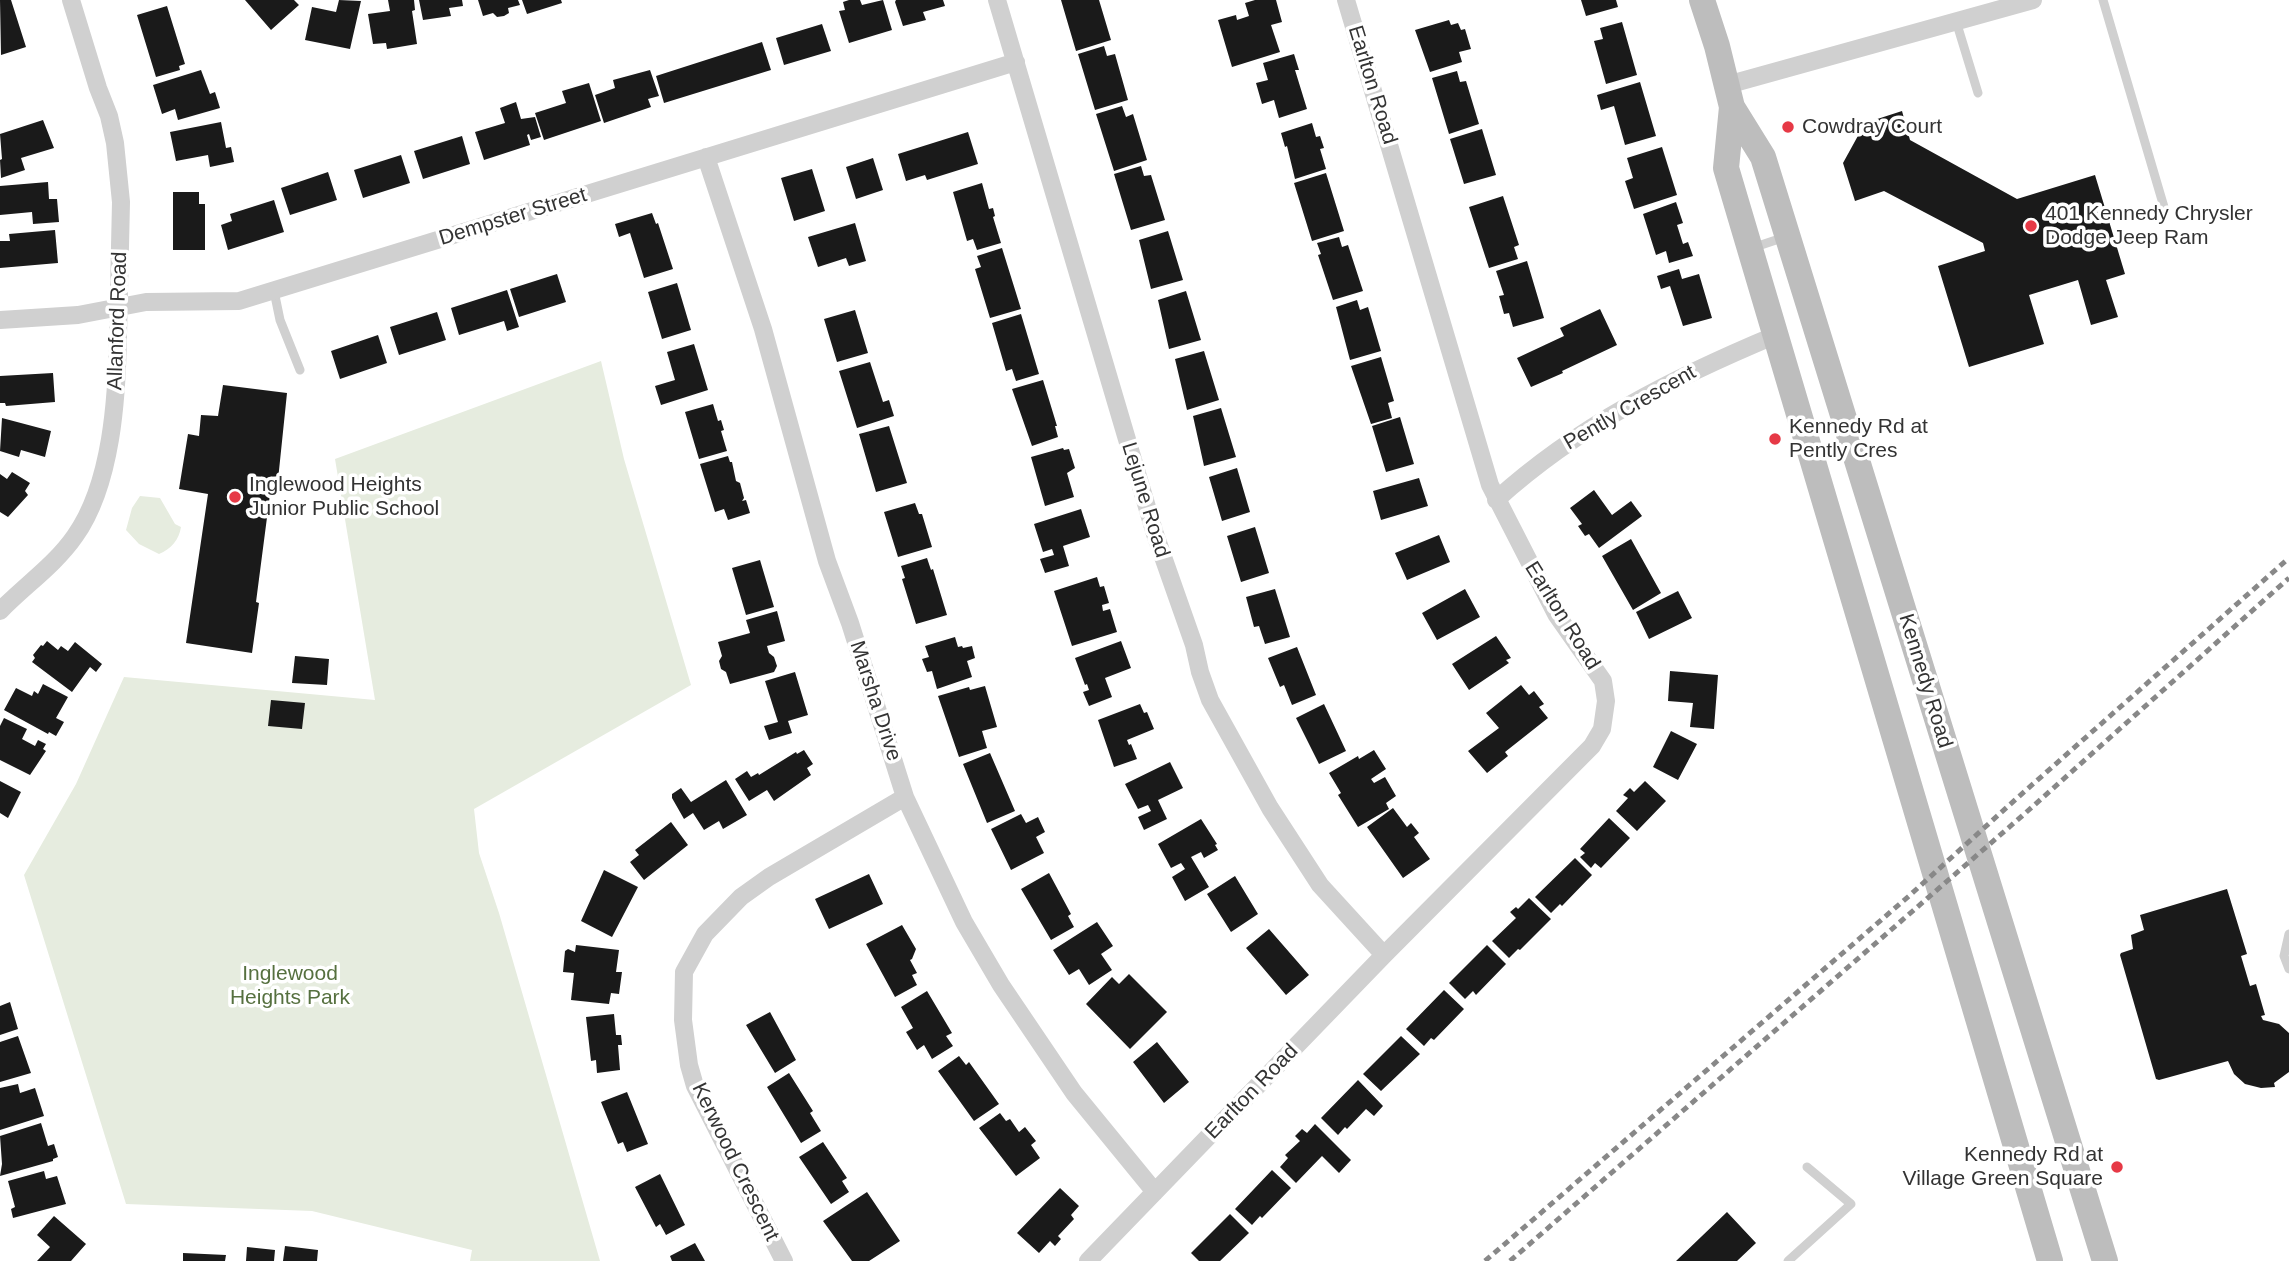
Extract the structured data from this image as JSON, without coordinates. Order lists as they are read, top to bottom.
{
  "streets": {
    "main road": ["Kennedy Road"],
    "street": [
      "Earlton Road",
      "Dempster Street",
      "Allanford Road",
      "Pently Crescent",
      "Lejune Road",
      "Marsha Drive",
      "Kerwood Crescent"
    ]
  },
  "crossings": [
    ["Earlton Road", "Pently Crescent"],
    ["Earlton Road", "Lejune Road"],
    ["Earlton Road", "Marsha Drive"],
    ["Dempster Street", "Allanford Road"],
    ["Dempster Street", "Lejune Road"],
    ["Dempster Street", "Marsha Drive"],
    ["Pently Crescent", "Kennedy Road"],
    ["Marsha Drive", "Kerwood Crescent"]
  ],
  "parks": ["Inglewood Heights Park"],
  "places": [
    "Cowdray Court",
    "401 Kennedy Chrysler Dodge Jeep Ram",
    "Kennedy Rd at Pently Cres",
    "Inglewood Heights Junior Public School",
    "Kennedy Rd at Village Green Square"
  ]
}
